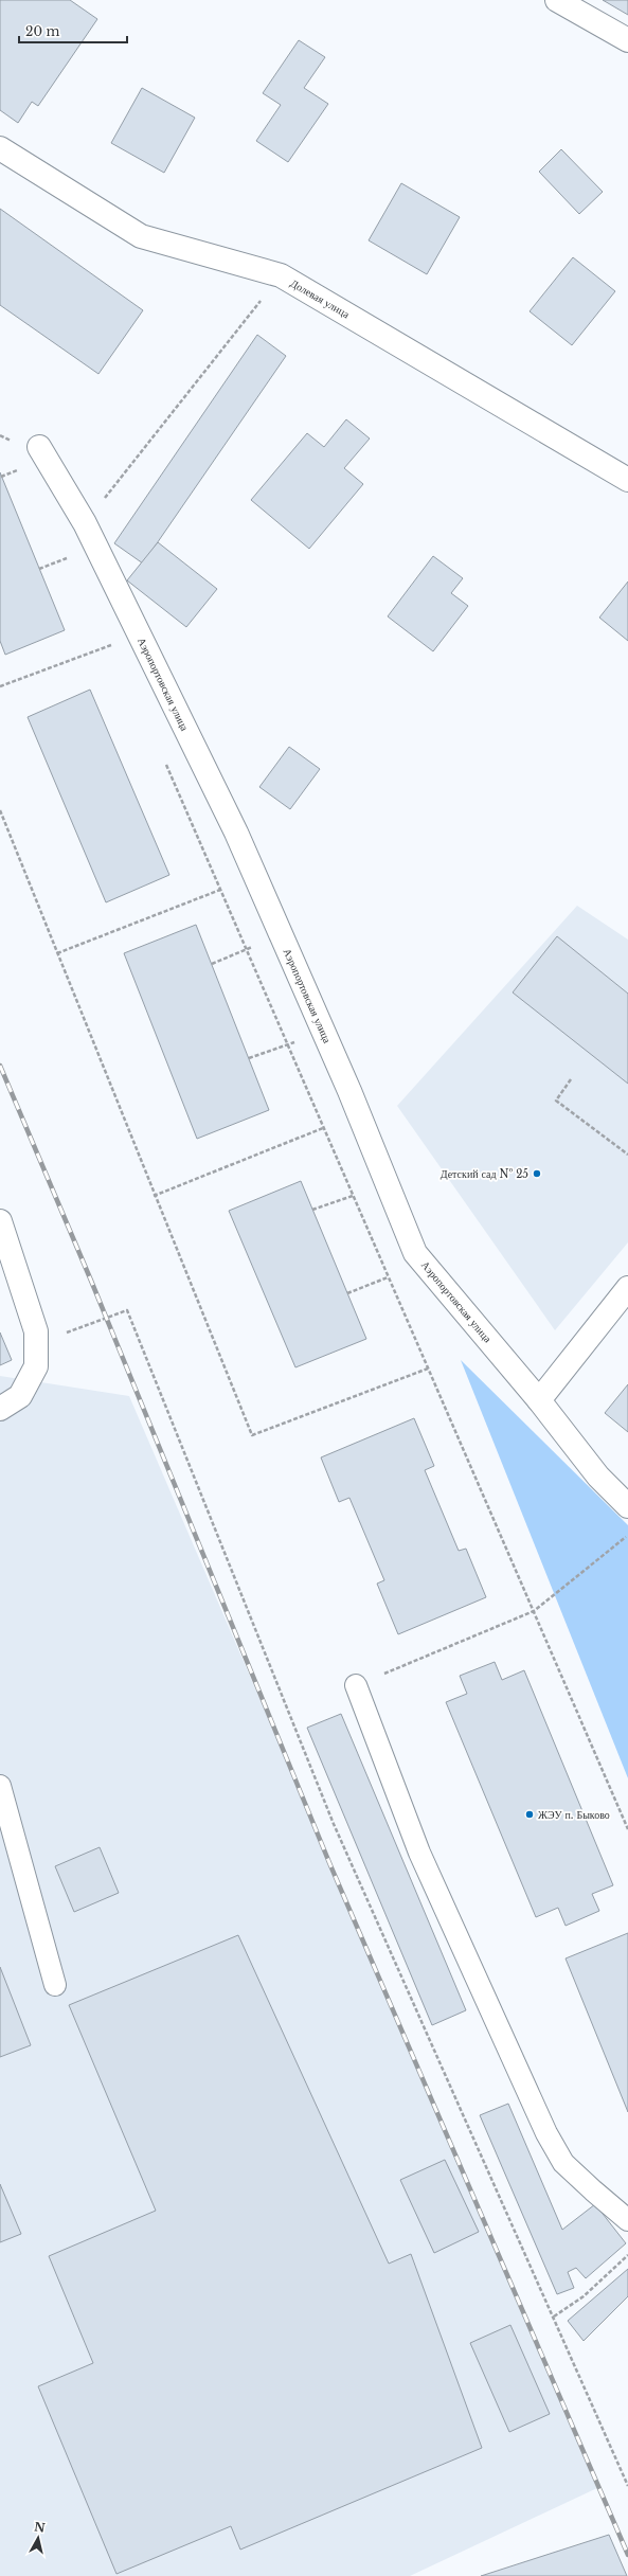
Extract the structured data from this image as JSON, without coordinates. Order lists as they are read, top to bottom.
{
  "streets": {
    "street": ["Долевая улица", "Аэропортовская улица"]
  },
  "places": ["Детский сад № 25", "ЖЭУ п. Быково"],
  "scale_bar": "20 m",
  "north": "top"
}
